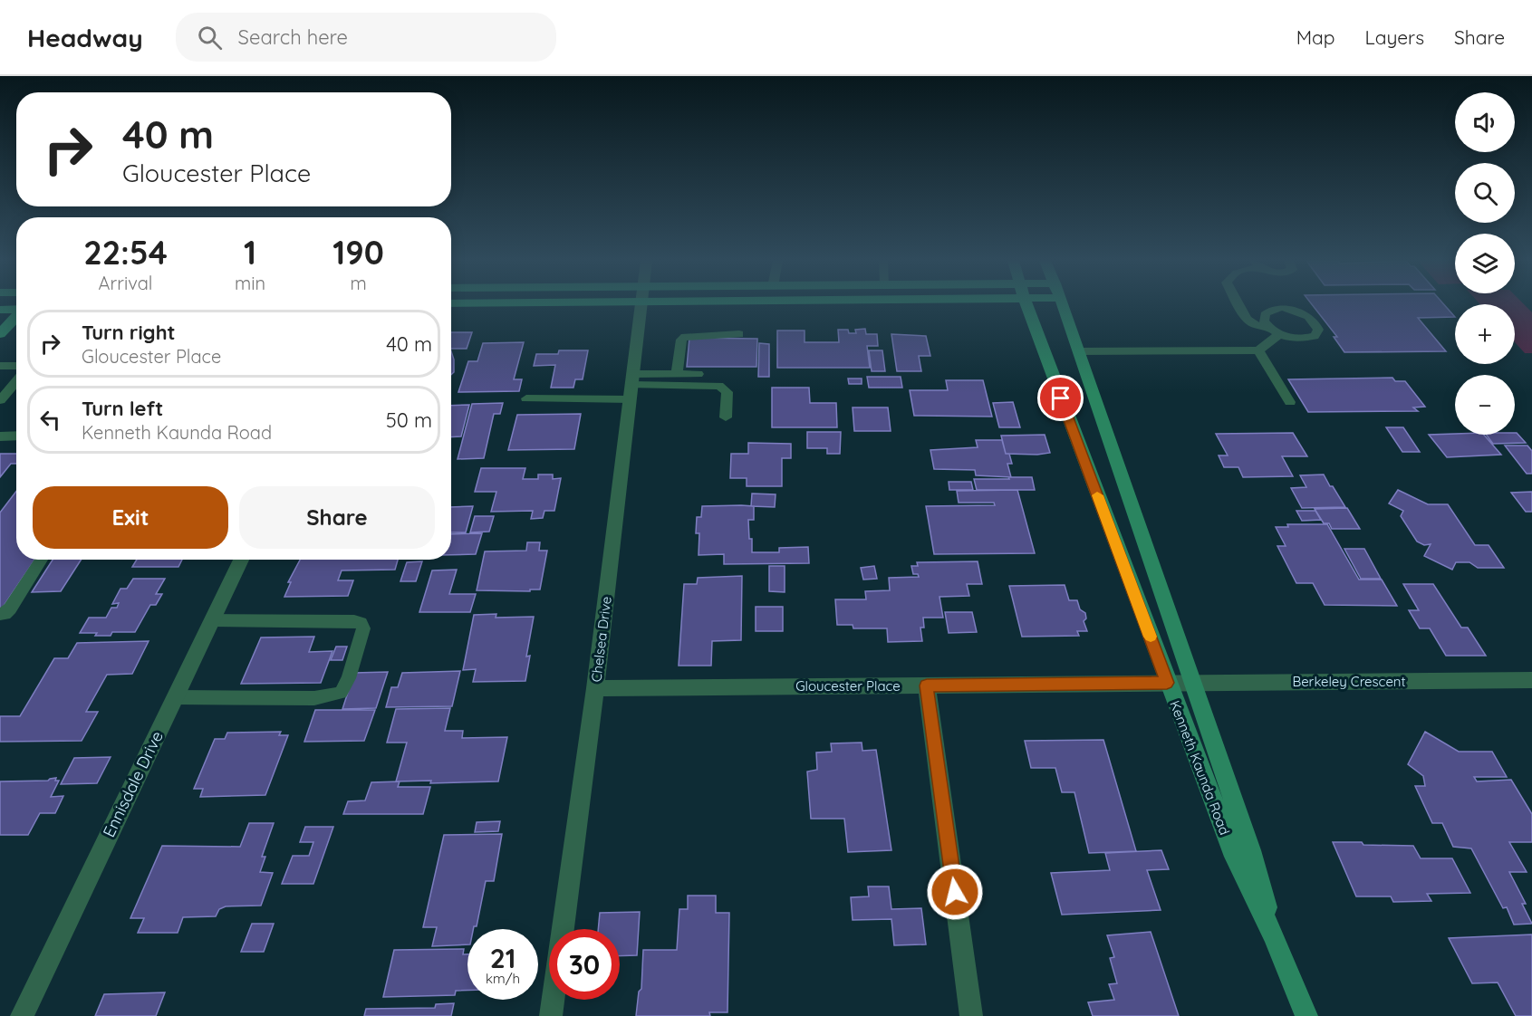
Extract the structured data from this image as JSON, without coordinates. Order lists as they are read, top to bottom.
{
  "streets": {
    "main road": ["Kenneth Kaunda Road"],
    "street": [
      "Chelsea Drive",
      "Berkeley Crescent",
      "Gloucester Place",
      "Ennisdale Drive"
    ]
  },
  "crossings": [
    ["Chelsea Drive", "Gloucester Place"],
    ["Berkeley Crescent", "Gloucester Place"],
    ["Berkeley Crescent", "Kenneth Kaunda Road"],
    ["Gloucester Place", "Kenneth Kaunda Road"]
  ],
  "page": {
    "header": "Headway",
    "search": "Search here",
    "nav": ["Map", "Layers", "Share"],
    "map_buttons": ["+", "−"],
    "turn": ["40 m", "Gloucester Place"],
    "eta": [
      "22:54",
      "Arrival",
      "1",
      "min",
      "190",
      "m"
    ],
    "list": [
      {
        "name": "Turn right",
        "note": "Gloucester Place",
        "value": "40 m"
      },
      {
        "name": "Turn left",
        "note": "Kenneth Kaunda Road",
        "value": "50 m"
      }
    ],
    "buttons": ["Exit", "Share"],
    "speed": "21 km/h",
    "limit": "30"
  }
}
